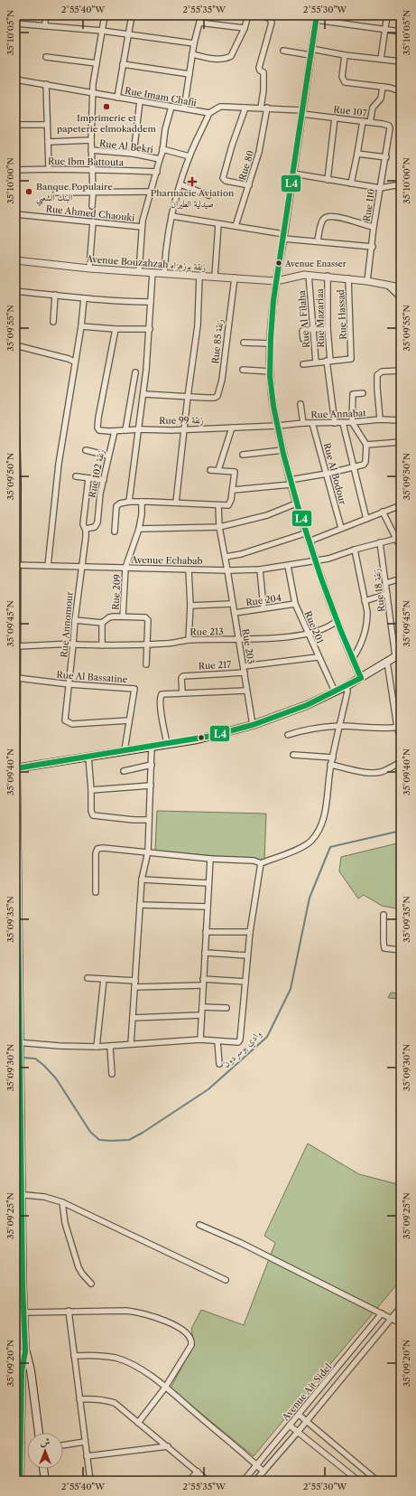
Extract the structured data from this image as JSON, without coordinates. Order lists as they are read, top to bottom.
{
  "streets": {
    "street": [
      "Rue Imam Chafii",
      "Rue 107",
      "Rue Al Bekri",
      "Rue Ibm Battouta",
      "Rue 80",
      "Rue 110",
      "Rue Ahmed Chaouki",
      "Avenue Bouzahzah زنقة بوزهزاه",
      "Rue Hassad",
      "Rue Mazariaa",
      "Rue Al Filaha",
      "Rue 85 زنقة",
      "Rue Annabat",
      "Rue 99 زنقة",
      "Rue 102 زنقة",
      "Rue Al Bodour",
      "Avenue Echabab",
      "Rue 18 زنقة",
      "Rue 209",
      "Rue 204",
      "Rue Annomour",
      "Rue 201",
      "Rue 213",
      "Rue 203",
      "Rue 217",
      "Rue Al Bassatine",
      "Avenue Ait Sidel"
    ]
  },
  "crossings": [
    ["Rue 107", "Rue 110"],
    ["Avenue Bouzahzah زنقة بوزهزاه", "Rue 85 زنقة"],
    ["Rue Hassad", "Rue Mazariaa"],
    ["Rue Mazariaa", "Rue Annabat"],
    ["Rue Annabat", "Rue 99 زنقة"],
    ["Rue Annabat", "Rue Al Bodour"],
    ["Rue 99 زنقة", "Rue 102 زنقة"],
    ["Rue 102 زنقة", "Rue Annomour"],
    ["Avenue Echabab", "Rue 18 زنقة"],
    ["Avenue Echabab", "Rue 209"],
    ["Avenue Echabab", "Rue Annomour"],
    ["Avenue Echabab", "Rue 201"],
    ["Avenue Echabab", "Rue 203"],
    ["Rue 204", "Rue 201"],
    ["Rue 204", "Rue 203"],
    ["Rue Annomour", "Rue 213"],
    ["Rue Annomour", "Rue Al Bassatine"],
    ["Rue 201", "Rue 213"],
    ["Rue 213", "Rue 203"],
    ["Rue 203", "Rue 217"]
  ],
  "water": ["وادي بوسردون"],
  "places": {
    "other": ["Imprimerie et papeterie elmokaddem", "Banque Populaire البنك الشعبي", "Avenue Enasser"],
    "health": ["Pharmacie Aviation صيدلية الطيران"]
  },
  "lines": ["transit line L4"],
  "north": "top",
  "coordinates": [
    "2°55'40\"W",
    "2°55'35\"W",
    "2°55'30\"W",
    "35°10'05\"N",
    "35°10'00\"N",
    "35°09'55\"N",
    "35°09'50\"N",
    "35°09'45\"N",
    "35°09'40\"N",
    "35°09'35\"N",
    "35°09'30\"N",
    "35°09'25\"N",
    "35°09'20\"N"
  ]
}
